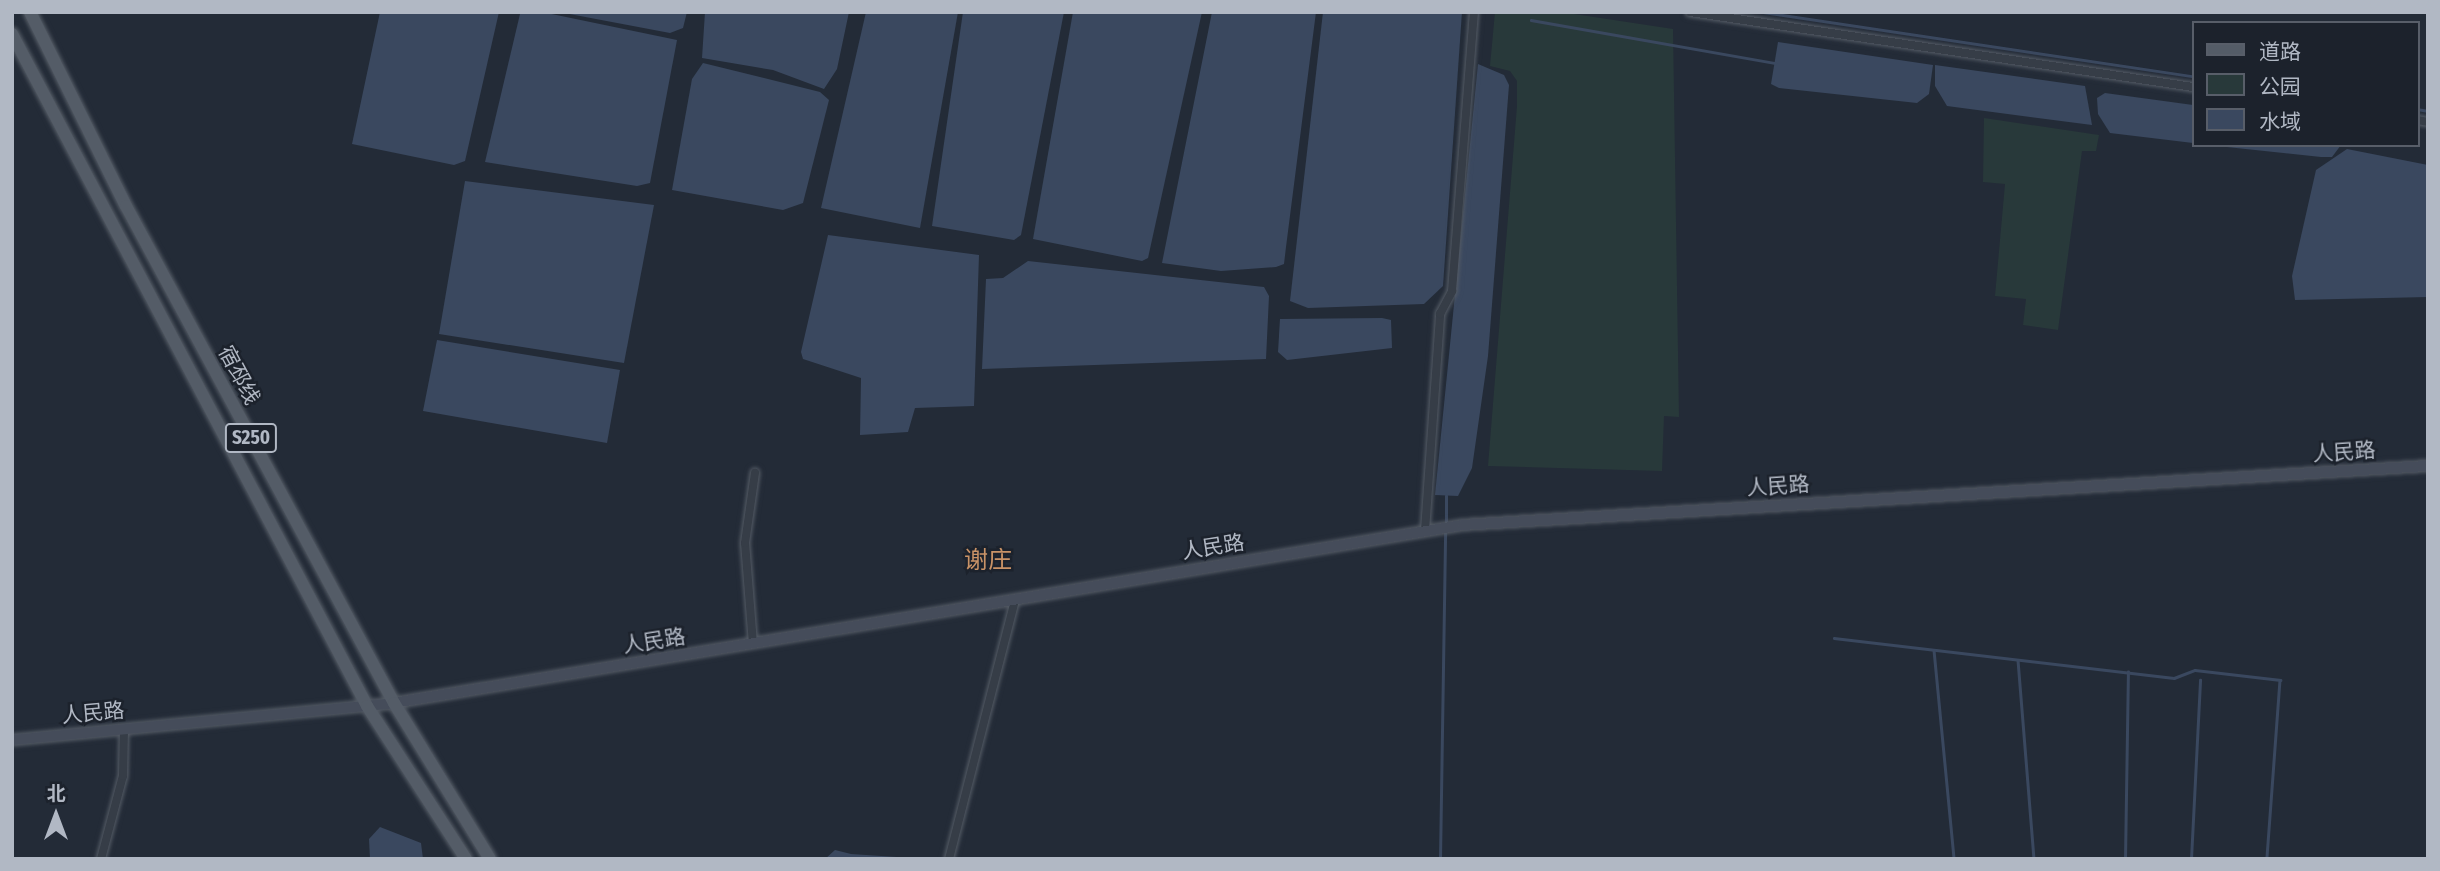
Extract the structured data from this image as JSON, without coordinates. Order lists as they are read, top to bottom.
{
  "streets": {
    "main road": ["宿邳线", "S250"],
    "street": ["人民路"]
  },
  "crossings": [
    ["宿邳线", "人民路"]
  ],
  "districts": ["谢庄"],
  "legend": ["道路", "公园", "水域"],
  "north": "top"
}
